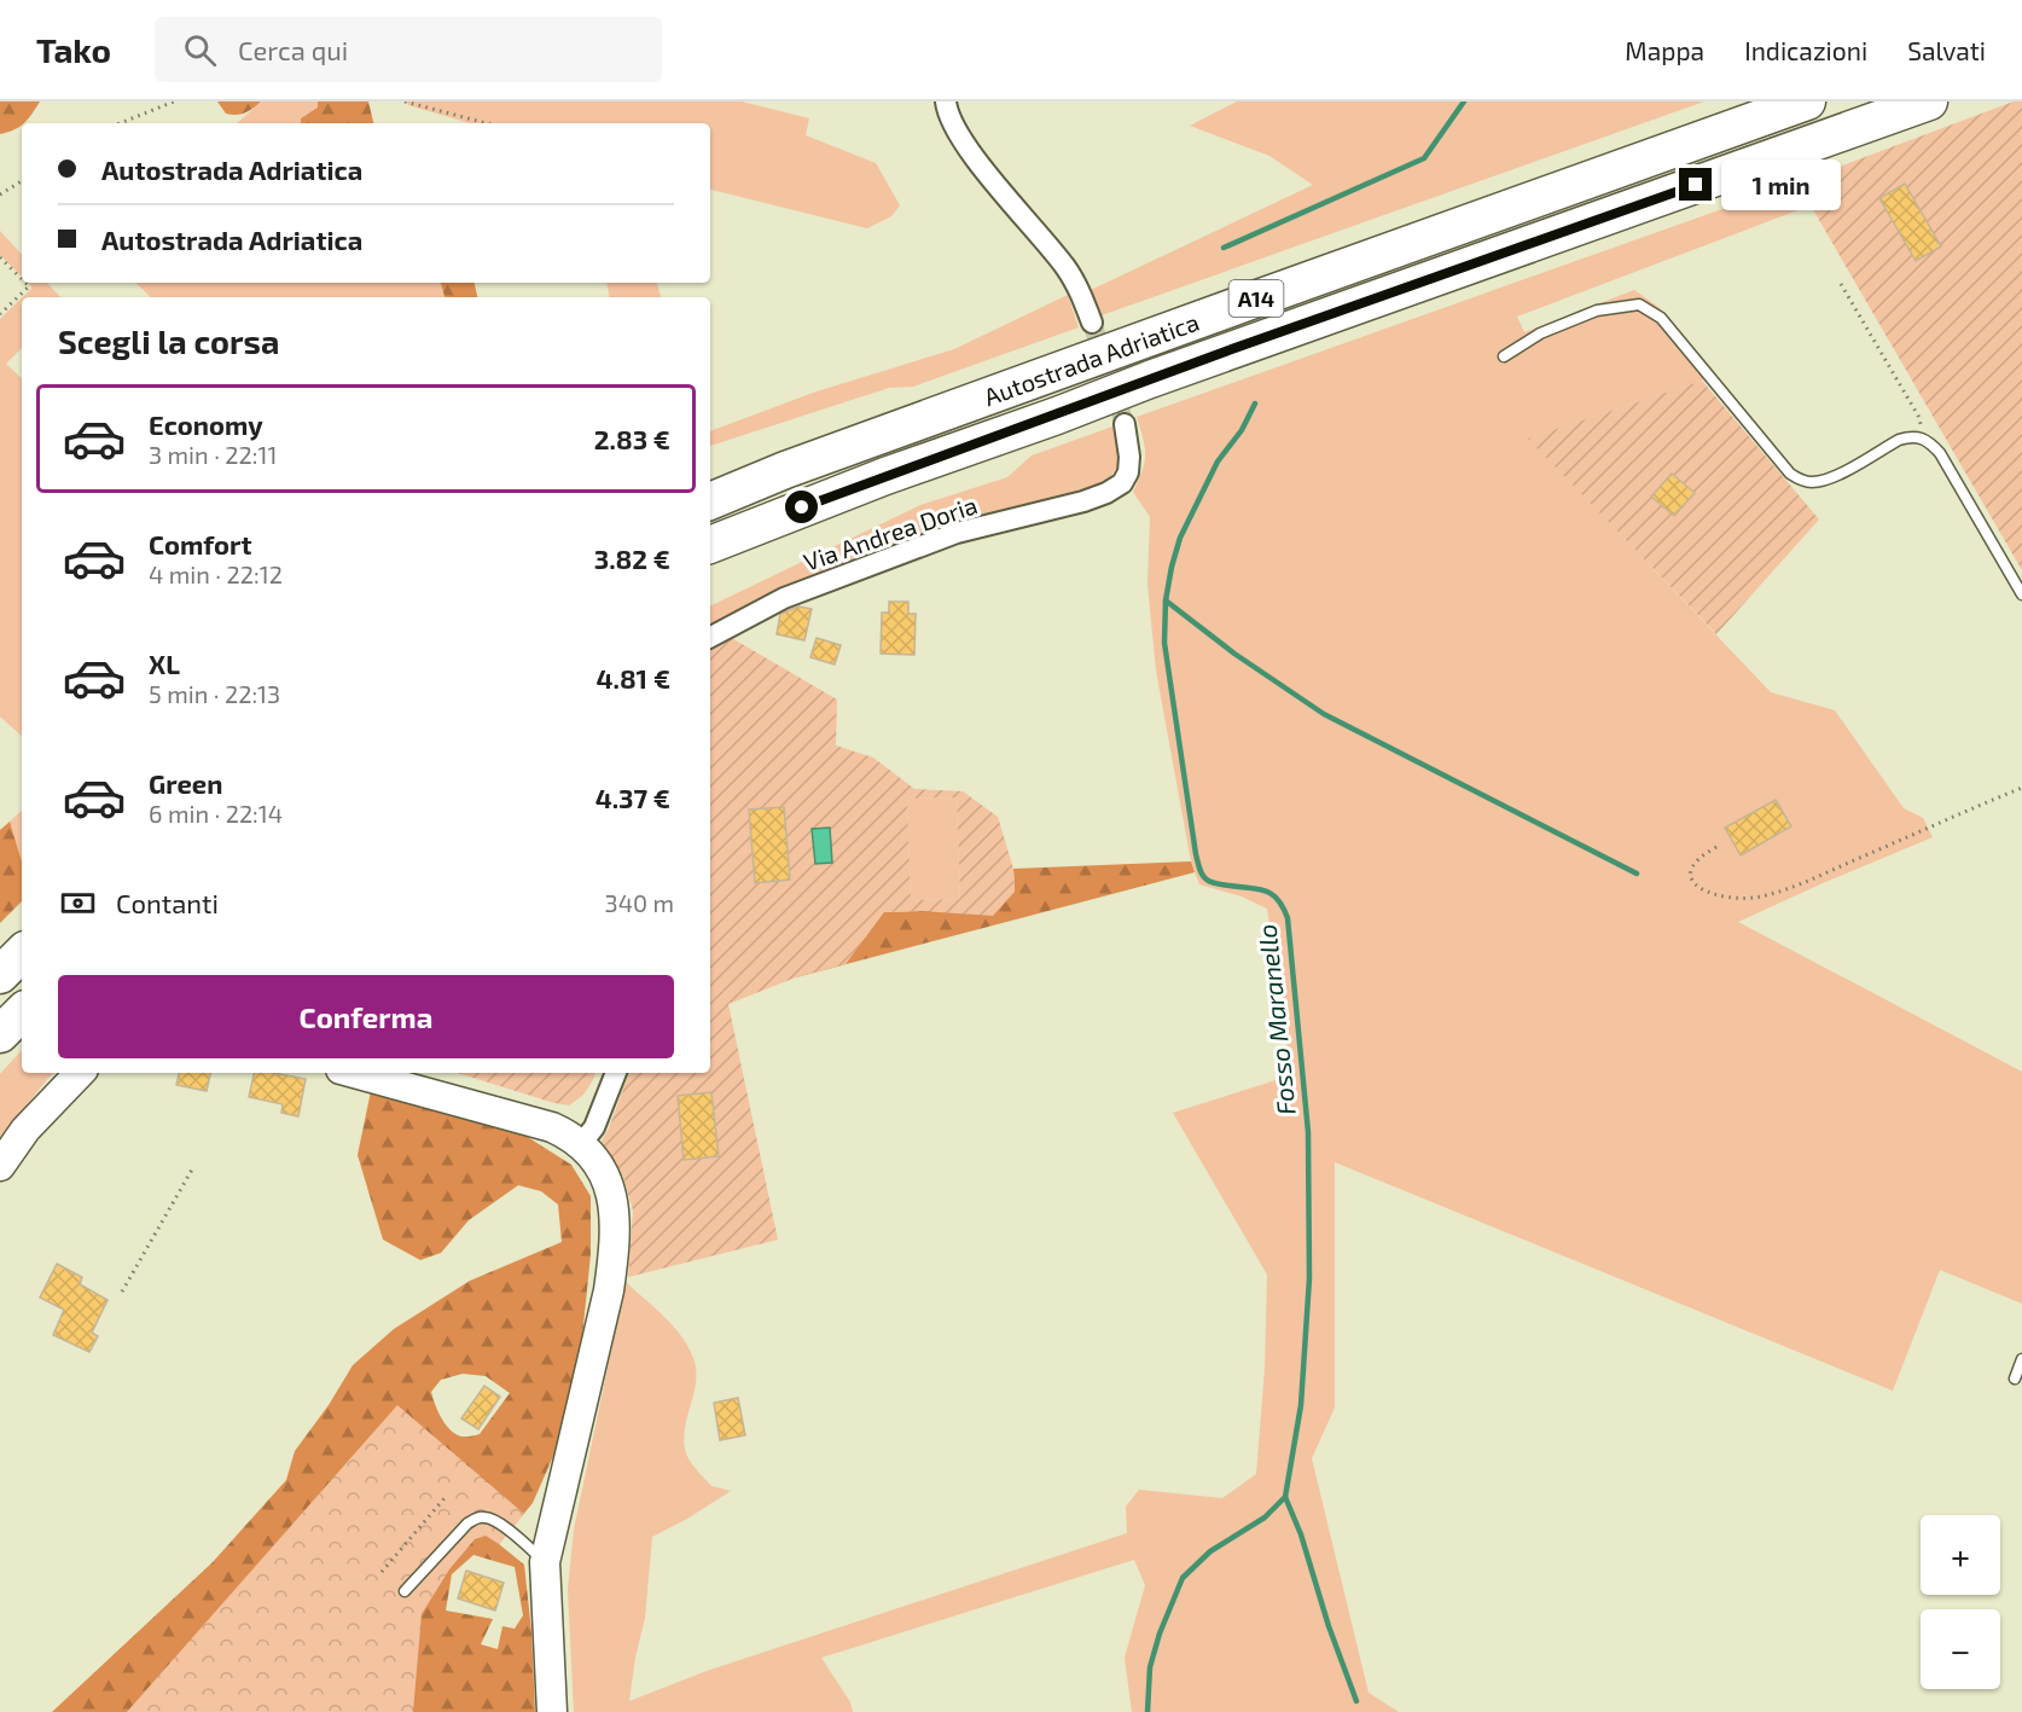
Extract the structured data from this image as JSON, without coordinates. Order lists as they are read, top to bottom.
{
  "streets": {
    "highway": ["A14", "Autostrada Adriatica"],
    "street": ["Via Andrea Doria"]
  },
  "water": ["Fosso Maranello"],
  "page": {
    "header": "Tako",
    "search": "Cerca qui",
    "nav": ["Mappa", "Indicazioni", "Salvati"],
    "banner": ["Autostrada Adriatica", "Autostrada Adriatica"],
    "bubble": "1 min",
    "heading": "Scegli la corsa",
    "list": [
      {
        "name": "Economy",
        "note": "3 min · 22:11",
        "value": "2.83 €"
      },
      {
        "name": "Comfort",
        "note": "4 min · 22:12",
        "value": "3.82 €"
      },
      {
        "name": "XL",
        "note": "5 min · 22:13",
        "value": "4.81 €"
      },
      {
        "name": "Green",
        "note": "6 min · 22:14",
        "value": "4.37 €"
      }
    ],
    "pay": ["Contanti", "340 m"],
    "buttons": "Conferma",
    "map_buttons": ["+", "−"]
  }
}
